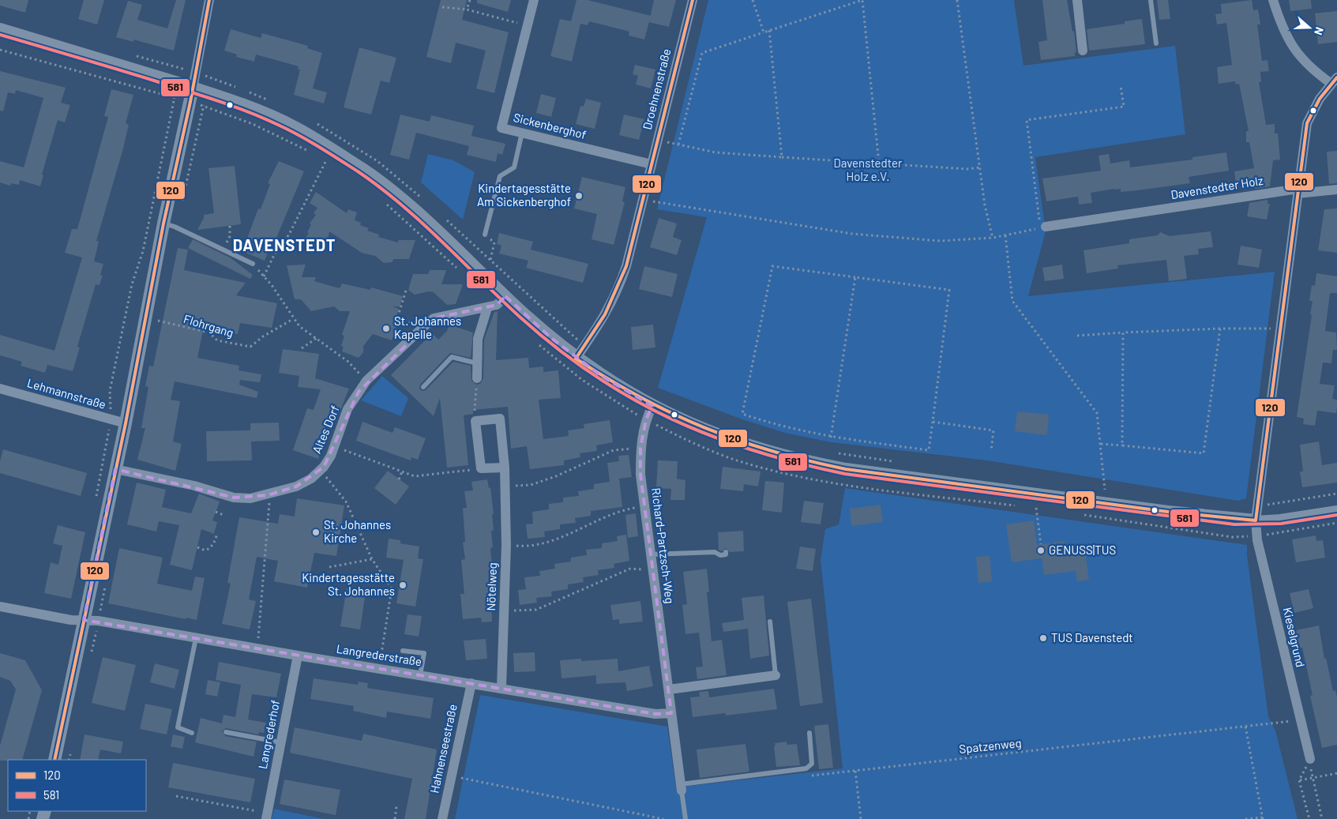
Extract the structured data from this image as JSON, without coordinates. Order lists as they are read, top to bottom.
{
  "streets": {
    "street": [
      "Droehnenstraße",
      "Sickenberghof",
      "Davenstedter Holz",
      "Lehmannstraße",
      "Altes Dorf",
      "Richard-Partzsch-Weg",
      "Nötelweg",
      "Kieselgrund",
      "Langrederstraße",
      "Langrederhof",
      "Hahnenseestraße"
    ],
    "path": ["Flohrgang", "Spatzenweg"]
  },
  "crossings": [
    ["Droehnenstraße", "Sickenberghof"],
    ["Richard-Partzsch-Weg", "Langrederstraße"],
    ["Nötelweg", "Langrederstraße"],
    ["Kieselgrund", "Spatzenweg"],
    ["Langrederstraße", "Langrederhof"],
    ["Langrederstraße", "Hahnenseestraße"]
  ],
  "districts": ["DAVENSTEDT"],
  "parks": ["Davenstedter Holz e.V."],
  "places": [
    "Kindertagesstätte Am Sickenberghof",
    "St. Johannes Kapelle",
    "St. Johannes Kirche",
    "GENUSS|TUS",
    "Kindertagesstätte St. Johannes",
    "TUS Davenstedt"
  ],
  "lines": ["transit line 120", "transit line 581"],
  "legend": ["120", "581"],
  "north": "right"
}
